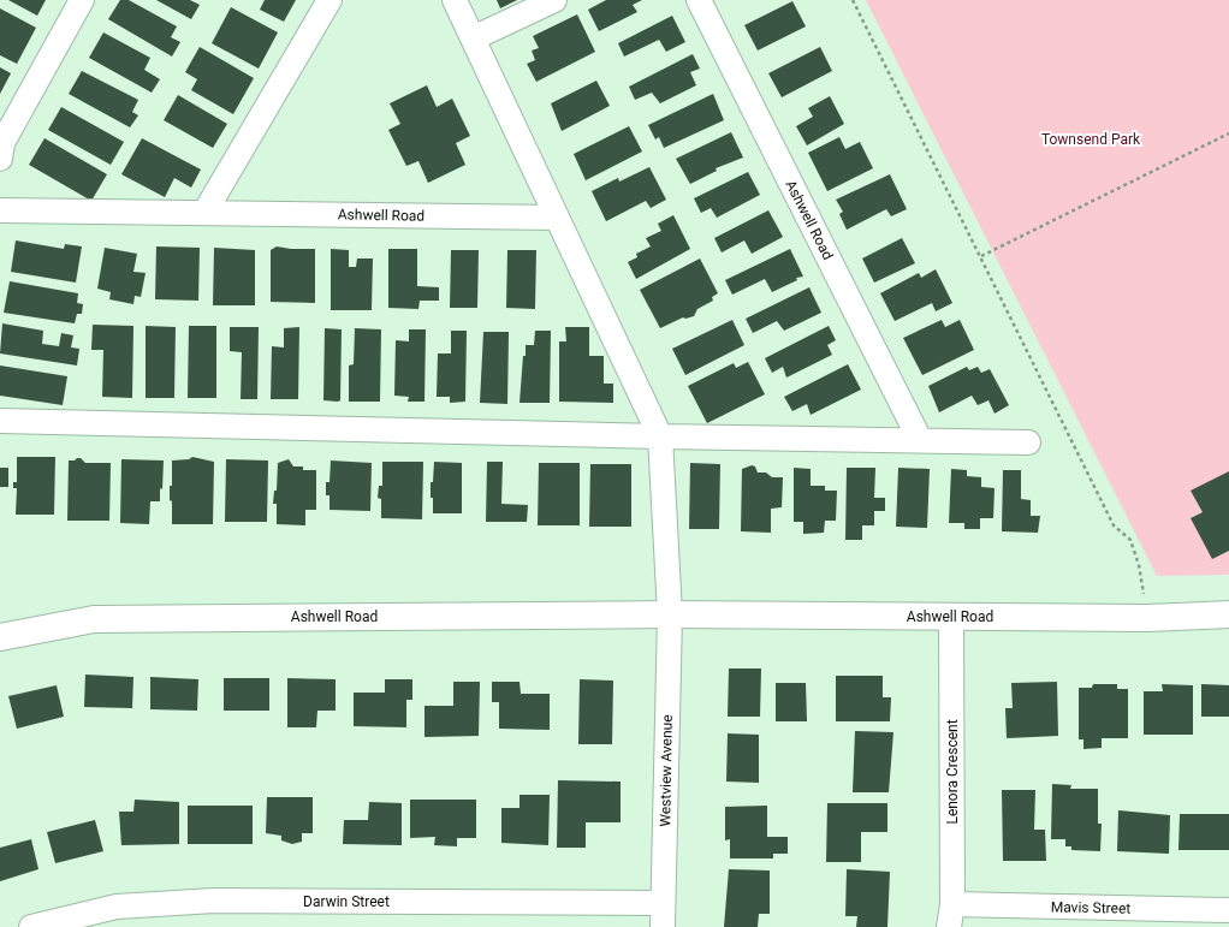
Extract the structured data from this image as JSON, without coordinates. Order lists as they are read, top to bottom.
{
  "streets": {
    "street": [
      "Ashwell Road",
      "Westview Avenue",
      "Lenora Crescent",
      "Darwin Street",
      "Mavis Street"
    ]
  },
  "crossings": [
    ["Ashwell Road", "Westview Avenue"],
    ["Ashwell Road", "Lenora Crescent"],
    ["Westview Avenue", "Darwin Street"],
    ["Lenora Crescent", "Mavis Street"]
  ],
  "parks": ["Townsend Park"]
}
